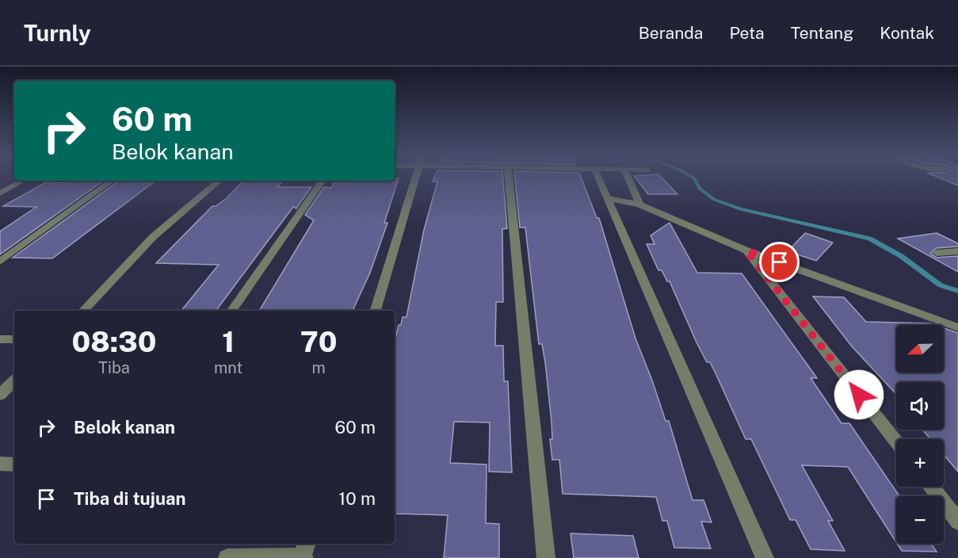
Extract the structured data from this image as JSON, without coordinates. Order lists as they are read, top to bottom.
{
  "north": "bottom left",
  "page": {
    "header": "Turnly",
    "nav": [
      "Beranda",
      "Peta",
      "Tentang",
      "Kontak"
    ],
    "turn": ["60 m", "Belok kanan"],
    "eta": [
      "08:30",
      "Tiba",
      "1",
      "mnt",
      "70",
      "m"
    ],
    "map_buttons": ["+", "−"],
    "list": [
      {
        "name": "Belok kanan",
        "value": "60 m"
      },
      {
        "name": "Tiba di tujuan",
        "value": "10 m"
      }
    ]
  }
}
